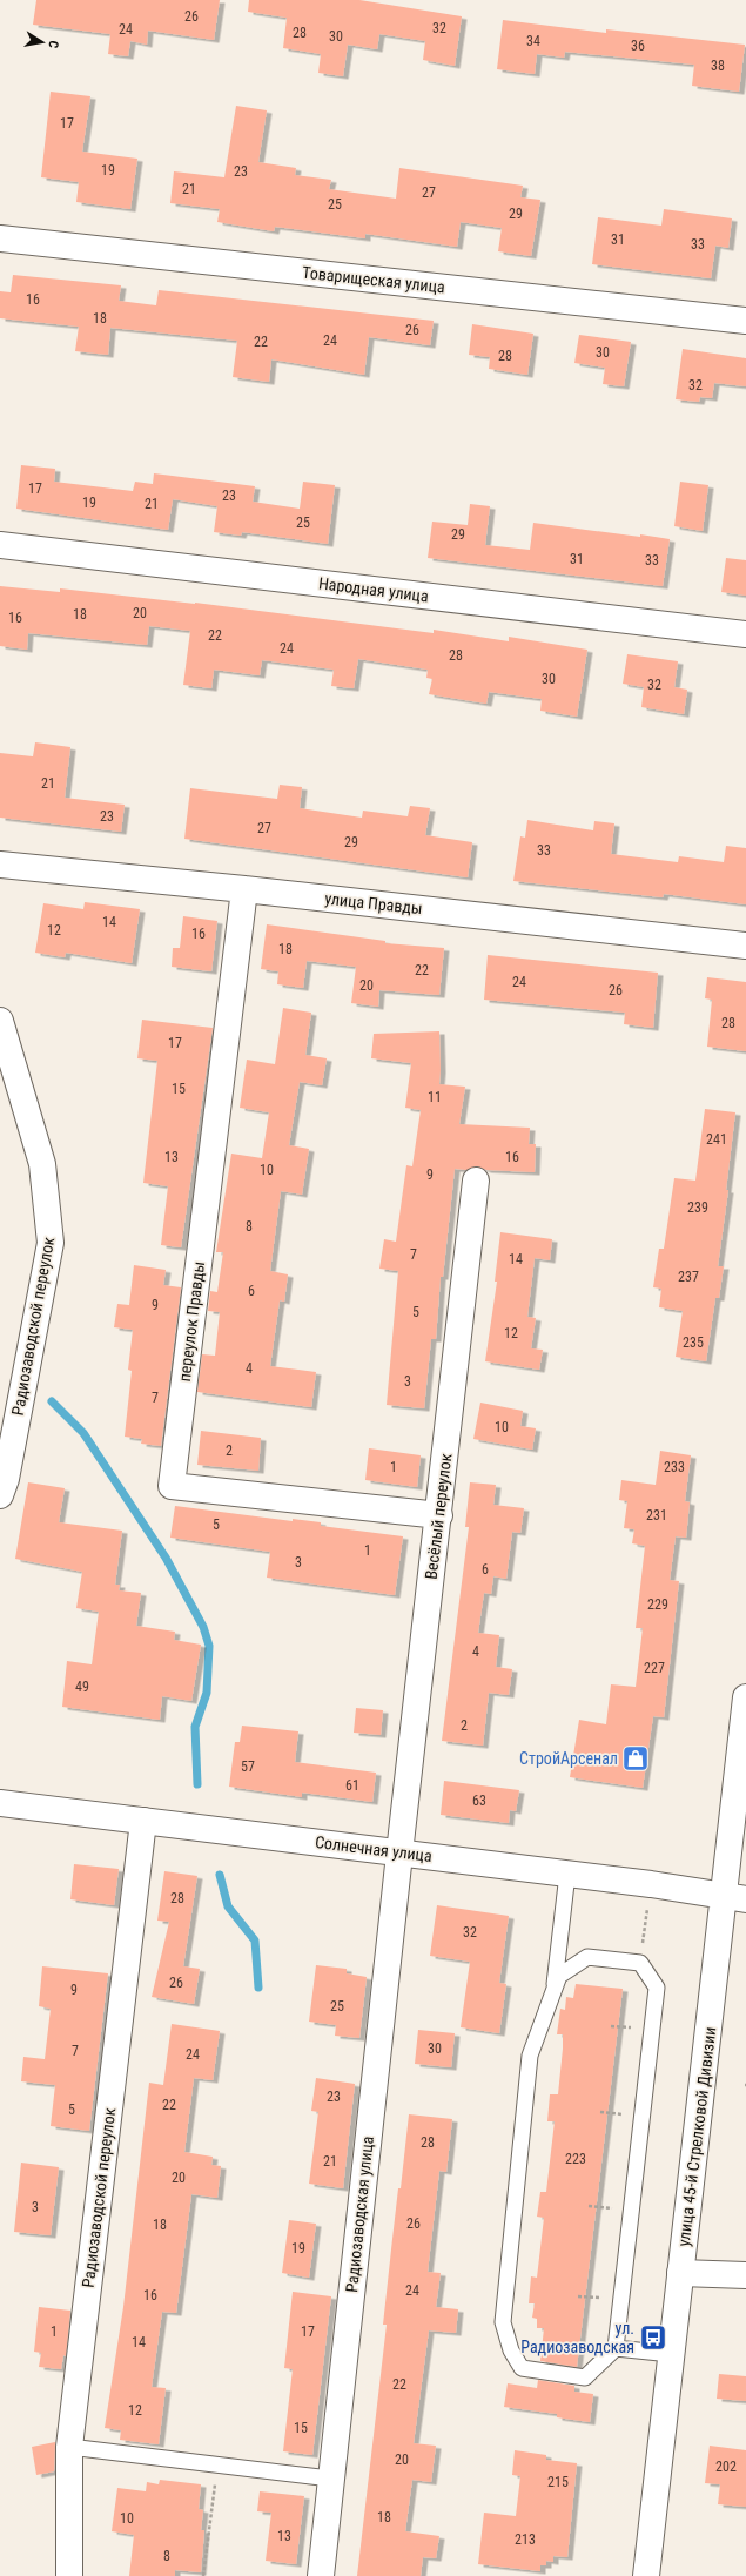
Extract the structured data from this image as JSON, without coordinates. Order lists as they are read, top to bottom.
{
  "streets": {
    "street": [
      "Товарищеская улица",
      "Народная улица",
      "улица Правды",
      "переулок Правды",
      "Радиозаводской переулок",
      "Весёлый переулок",
      "Солнечная улица",
      "улица 45-й Стрелковой Дивизии",
      "Радиозаводская улица"
    ]
  },
  "crossings": [
    ["улица Правды", "переулок Правды"],
    ["переулок Правды", "Весёлый переулок"],
    ["Радиозаводской переулок", "Солнечная улица"],
    ["Весёлый переулок", "Солнечная улица"],
    ["Весёлый переулок", "Радиозаводская улица"],
    ["Солнечная улица", "улица 45-й Стрелковой Дивизии"],
    ["Солнечная улица", "Радиозаводская улица"]
  ],
  "places": {
    "shop": ["СтройАрсенал"],
    "bus stop": ["ул. Радиозаводская"]
  },
  "house_numbers": [
    "26",
    "32",
    "24",
    "28",
    "30",
    "34",
    "36",
    "38",
    "17",
    "19",
    "23",
    "21",
    "27",
    "25",
    "29",
    "31",
    "33",
    "16",
    "18",
    "26",
    "24",
    "22",
    "30",
    "28",
    "32",
    "17",
    "23",
    "19",
    "21",
    "25",
    "29",
    "31",
    "33",
    "20",
    "18",
    "16",
    "22",
    "24",
    "28",
    "30",
    "32",
    "21",
    "23",
    "27",
    "29",
    "33",
    "14",
    "12",
    "16",
    "18",
    "22",
    "24",
    "20",
    "26",
    "28",
    "17",
    "15",
    "11",
    "241",
    "13",
    "16",
    "10",
    "9",
    "239",
    "8",
    "7",
    "14",
    "237",
    "6",
    "9",
    "5",
    "12",
    "235",
    "4",
    "3",
    "7",
    "10",
    "2",
    "1",
    "233",
    "231",
    "5",
    "1",
    "3",
    "6",
    "229",
    "4",
    "227",
    "49",
    "2",
    "57",
    "61",
    "63",
    "28",
    "32",
    "26",
    "9",
    "25",
    "30",
    "7",
    "24",
    "23",
    "22",
    "5",
    "28",
    "223",
    "21",
    "20",
    "3",
    "26",
    "18",
    "19",
    "24",
    "16",
    "1",
    "17",
    "14",
    "22",
    "12",
    "15",
    "20",
    "202",
    "215",
    "18",
    "10",
    "13",
    "213",
    "8"
  ],
  "north": "right"
}
